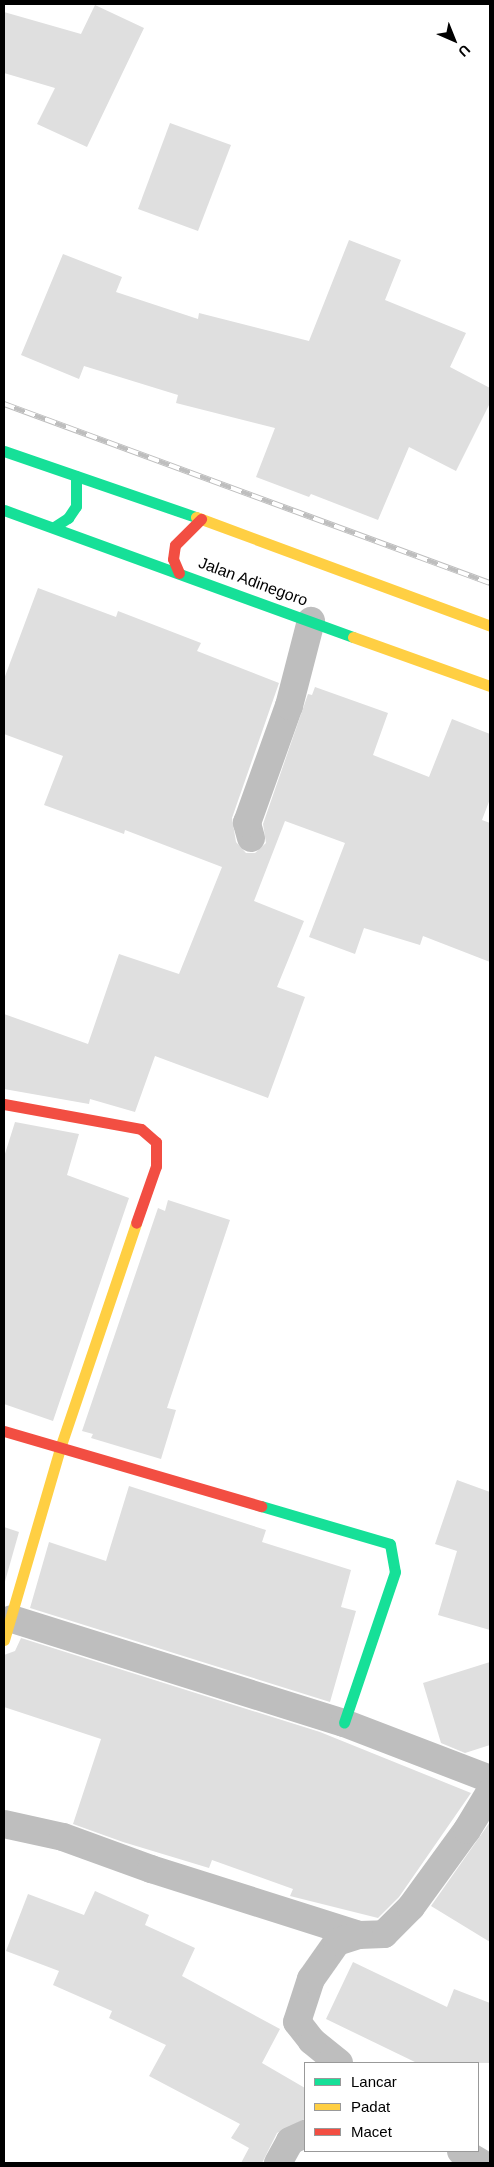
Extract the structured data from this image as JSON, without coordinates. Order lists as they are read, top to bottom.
{
  "streets": {
    "main road": ["Jalan Adinegoro"]
  },
  "legend": ["Lancar", "Padat", "Macet"],
  "north": "bottom right"
}
